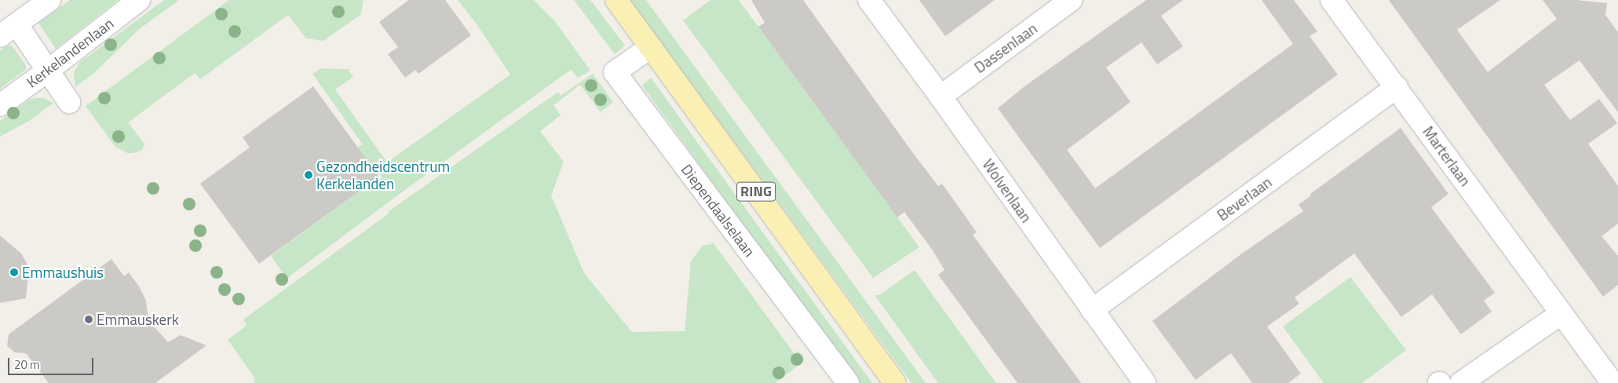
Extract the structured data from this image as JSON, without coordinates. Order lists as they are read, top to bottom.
{
  "streets": {
    "main road": ["RING"],
    "street": [
      "Dassenlaan",
      "Kerkelandenlaan",
      "Marterlaan",
      "Wolvenlaan",
      "Beverlaan",
      "Diependaalselaan"
    ]
  },
  "crossings": [
    ["Dassenlaan", "Wolvenlaan"],
    ["Marterlaan", "Beverlaan"],
    ["Wolvenlaan", "Beverlaan"],
    ["RING", "Diependaalselaan"]
  ],
  "places": ["Gezondheidscentrum Kerkelanden", "Emmaushuis", "Emmauskerk"],
  "scale_bar": "20 m"
}
